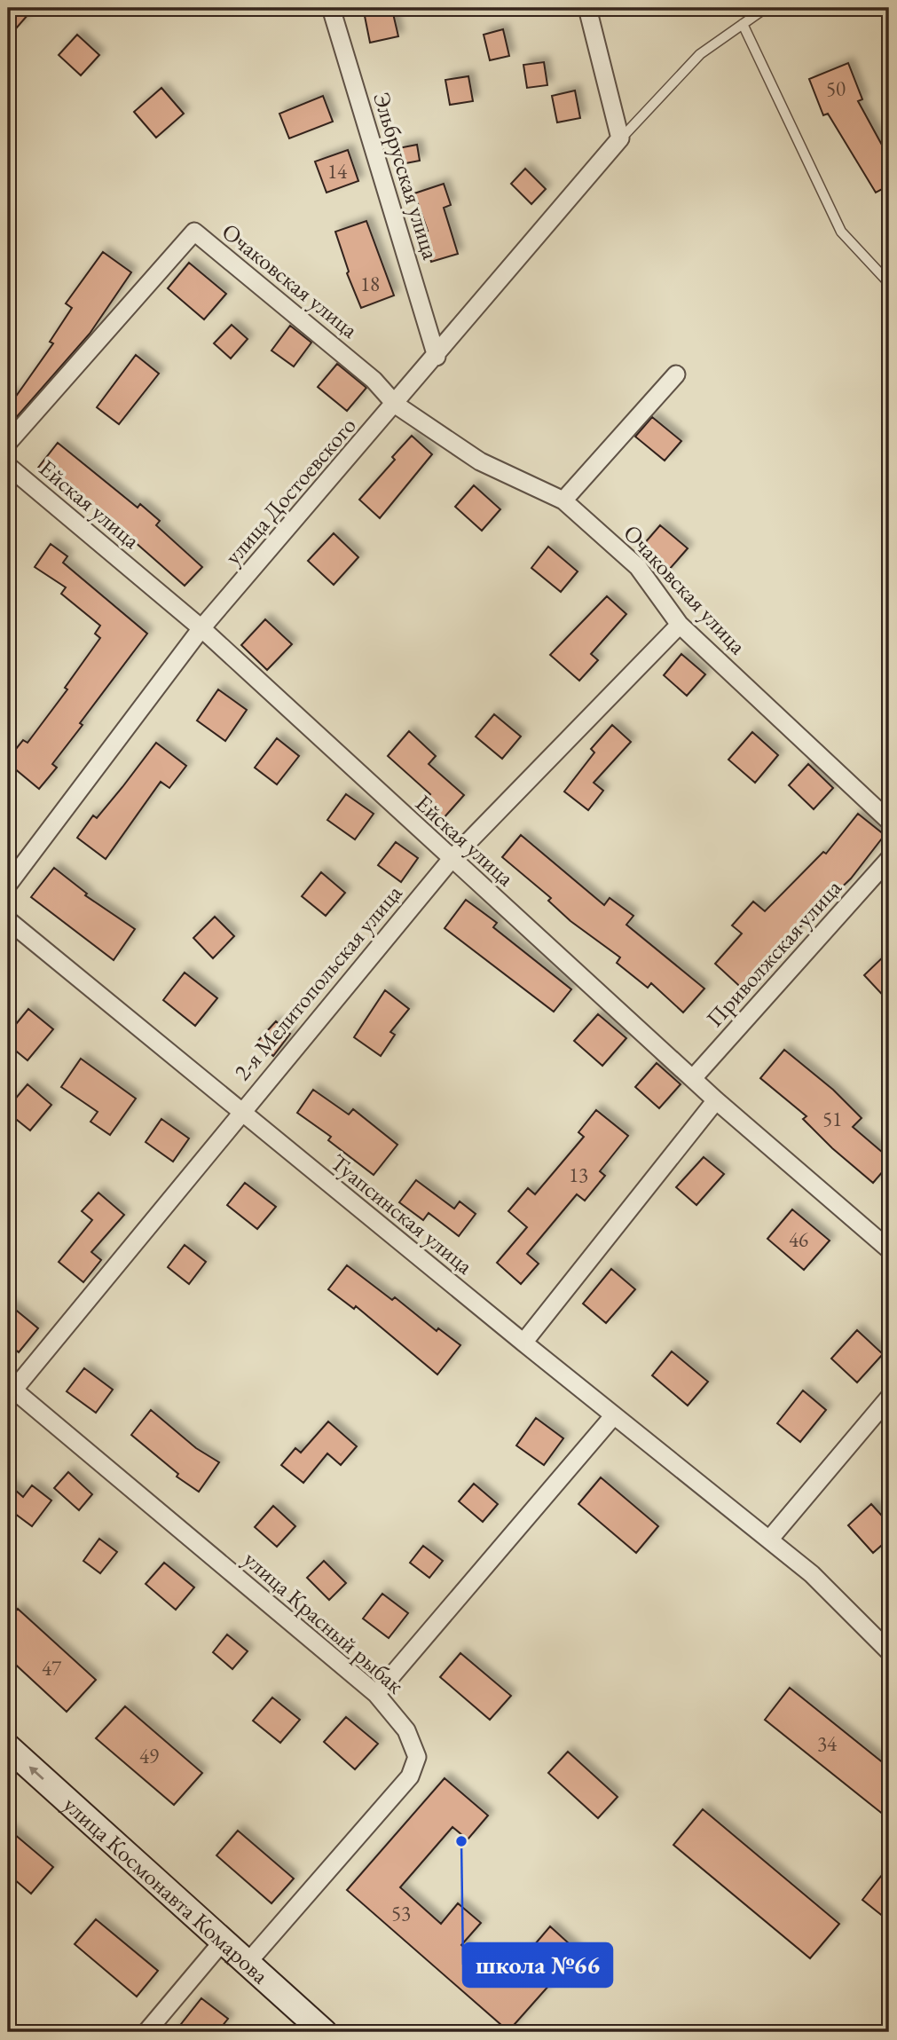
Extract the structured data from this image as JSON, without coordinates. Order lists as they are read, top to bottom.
{
  "streets": {
    "main road": ["улица Космонавта Комарова"],
    "street": [
      "Эльбрусская улица",
      "Очаковская улица",
      "улица Достоевского",
      "Ейская улица",
      "Приволжская улица",
      "2-я Мелитопольская улица",
      "Туапсинская улица",
      "улица Красный рыбак"
    ]
  },
  "crossings": [
    ["Эльбрусская улица", "улица Достоевского"],
    ["Очаковская улица", "улица Достоевского"],
    ["Очаковская улица", "2-я Мелитопольская улица"],
    ["улица Достоевского", "Ейская улица"],
    ["Ейская улица", "Приволжская улица"],
    ["Ейская улица", "2-я Мелитопольская улица"],
    ["2-я Мелитопольская улица", "Туапсинская улица"],
    ["2-я Мелитопольская улица", "улица Красный рыбак"],
    ["улица Красный рыбак", "улица Космонавта Комарова"]
  ],
  "one_way": ["улица Космонавта Комарова"],
  "places": ["школа №66"],
  "house_numbers": [
    "50",
    "14",
    "18",
    "51",
    "13",
    "46",
    "47",
    "34",
    "49",
    "53"
  ]
}
